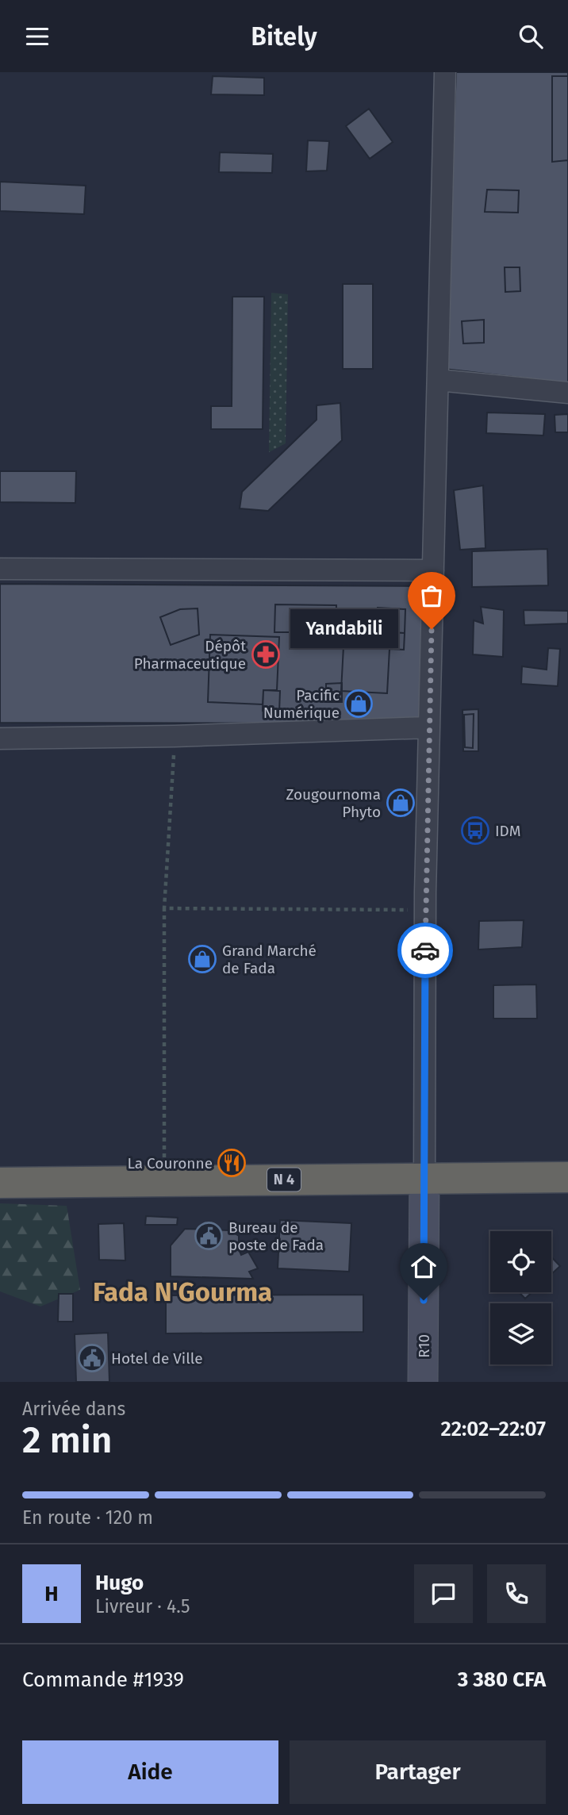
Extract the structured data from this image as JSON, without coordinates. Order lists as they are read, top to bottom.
{
  "streets": {
    "highway": ["N 4"],
    "main road": ["R10"]
  },
  "crossings": [
    ["N 4", "R10"]
  ],
  "districts": ["Fada N'Gourma"],
  "places": {
    "other": ["Yandabili"],
    "pharmacy": ["Dépôt Pharmaceutique"],
    "shop": ["Pacific Numérique", "Zougournoma Phyto", "Grand Marché de Fada"],
    "bus stop": ["IDM"],
    "restaurant": ["La Couronne"],
    "public building": ["Bureau de poste de Fada", "Hotel de Ville"]
  },
  "page": {
    "header": "Bitely",
    "bubble": "Yandabili",
    "heading": ["2 min", "Arrivée dans", "22:02–22:07"],
    "panel": [
      "Hugo",
      "Livreur · 4.5",
      "Commande #1939",
      "3 380 CFA"
    ],
    "bar": "En route · 120 m",
    "round": "H",
    "buttons": ["Aide", "Partager"]
  }
}
